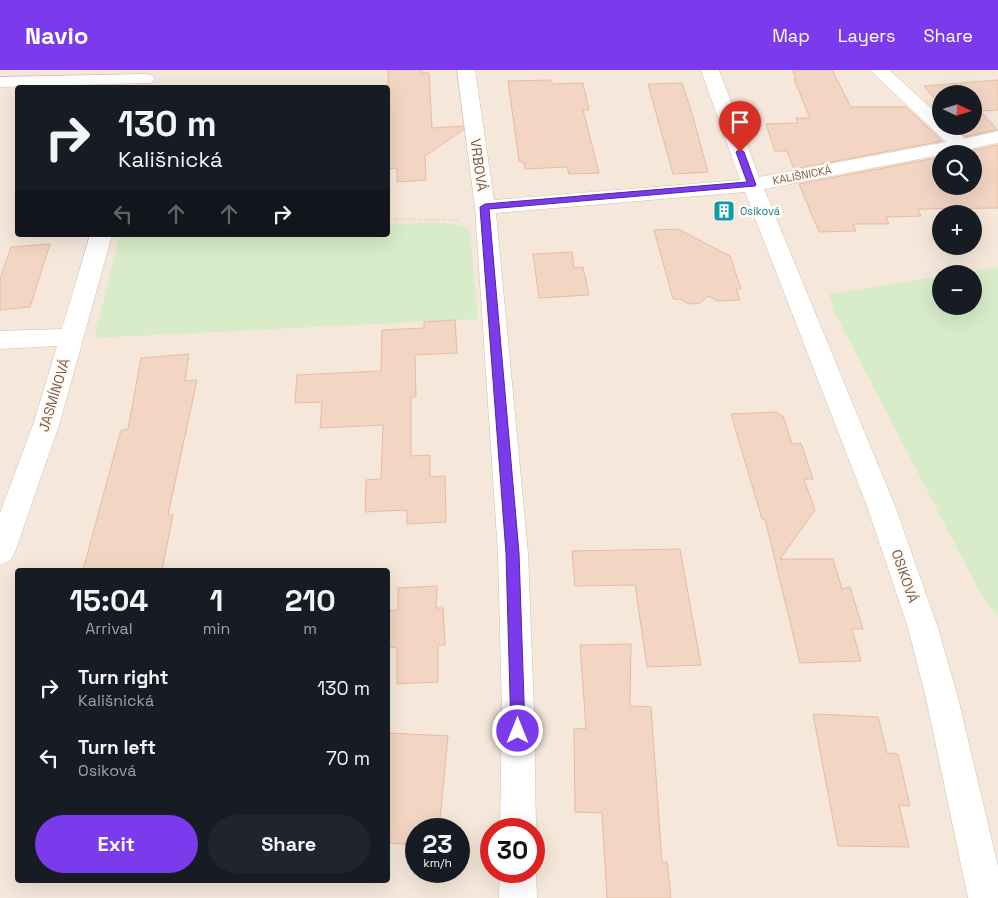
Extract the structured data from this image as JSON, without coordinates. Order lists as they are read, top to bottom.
{
  "streets": {
    "street": [
      "VRBOVÁ",
      "KALIŠNICKÁ",
      "JASMÍNOVÁ",
      "OSIKOVÁ"
    ]
  },
  "crossings": [
    ["VRBOVÁ", "KALIŠNICKÁ"],
    ["KALIŠNICKÁ", "OSIKOVÁ"]
  ],
  "places": {
    "building": ["Osiková"]
  },
  "north": "right",
  "page": {
    "header": "Navio",
    "nav": ["Map", "Layers", "Share"],
    "map_buttons": ["+", "−"],
    "turn": ["130 m", "Kališnická"],
    "eta": [
      "15:04",
      "Arrival",
      "1",
      "min",
      "210",
      "m"
    ],
    "list": [
      {
        "name": "Turn right",
        "note": "Kališnická",
        "value": "130 m"
      },
      {
        "name": "Turn left",
        "note": "Osiková",
        "value": "70 m"
      }
    ],
    "buttons": ["Exit", "Share"],
    "speed": "23 km/h",
    "limit": "30"
  }
}
